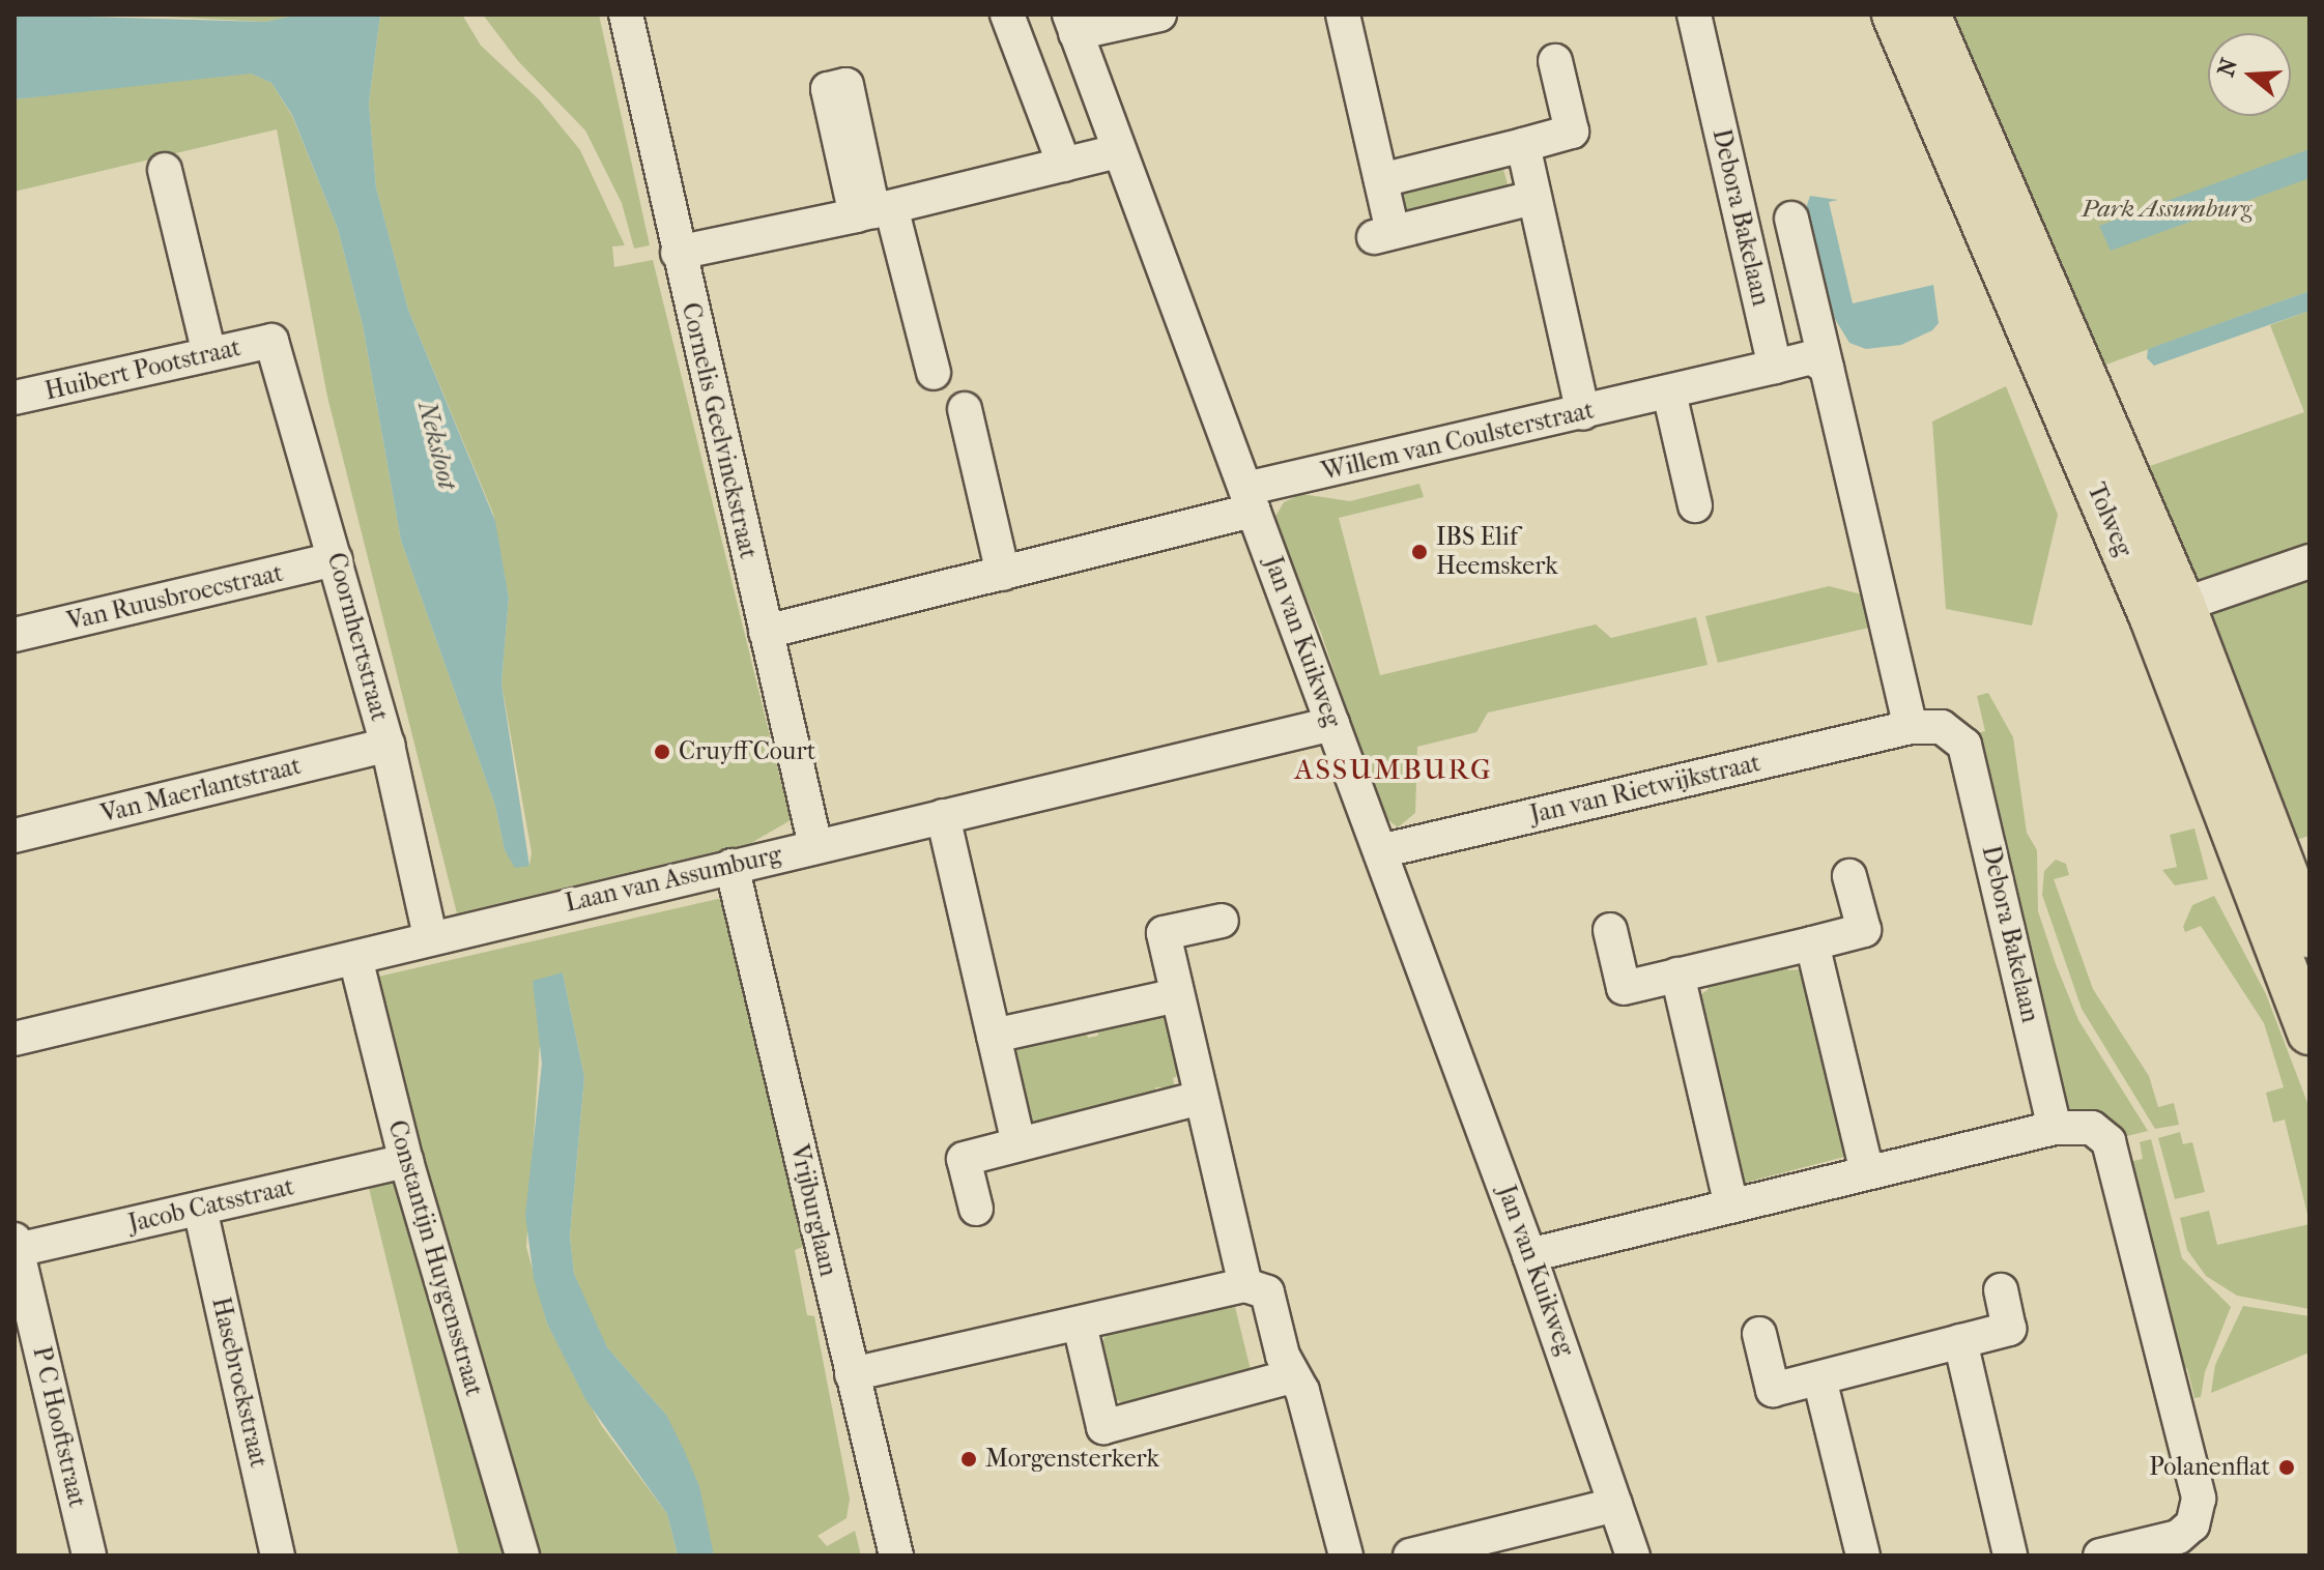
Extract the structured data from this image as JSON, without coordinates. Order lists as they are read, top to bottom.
{
  "streets": {
    "main road": ["Tolweg"],
    "street": [
      "Debora Bakelaan",
      "Huibert Pootstraat",
      "Cornelis Geelvinckstraat",
      "Willem van Coulsterstraat",
      "Van Ruusbroecstraat",
      "Coornhertstraat",
      "Jan van Kuikweg",
      "Jan van Rietwijkstraat",
      "Van Maerlantstraat",
      "Laan van Assumburg",
      "Jacob Catsstraat",
      "Vrijburglaan",
      "Constantijn Huygensstraat",
      "Hasebroekstraat",
      "P C Hooftstraat"
    ]
  },
  "crossings": [
    ["Debora Bakelaan", "Willem van Coulsterstraat"],
    ["Debora Bakelaan", "Jan van Rietwijkstraat"],
    ["Huibert Pootstraat", "Coornhertstraat"],
    ["Cornelis Geelvinckstraat", "Willem van Coulsterstraat"],
    ["Cornelis Geelvinckstraat", "Laan van Assumburg"],
    ["Willem van Coulsterstraat", "Jan van Kuikweg"],
    ["Van Ruusbroecstraat", "Coornhertstraat"],
    ["Coornhertstraat", "Van Maerlantstraat"],
    ["Coornhertstraat", "Laan van Assumburg"],
    ["Jan van Kuikweg", "Jan van Rietwijkstraat"],
    ["Jan van Kuikweg", "Laan van Assumburg"],
    ["Laan van Assumburg", "Vrijburglaan"],
    ["Laan van Assumburg", "Constantijn Huygensstraat"],
    ["Jacob Catsstraat", "Constantijn Huygensstraat"],
    ["Jacob Catsstraat", "Hasebroekstraat"],
    ["Jacob Catsstraat", "P C Hooftstraat"]
  ],
  "districts": ["ASSUMBURG"],
  "water": ["Neksloot"],
  "parks": ["Park Assumburg"],
  "places": [
    "IBS Elif Heemskerk",
    "Cruyff Court",
    "Morgensterkerk",
    "Polanenflat"
  ],
  "north": "left"
}
